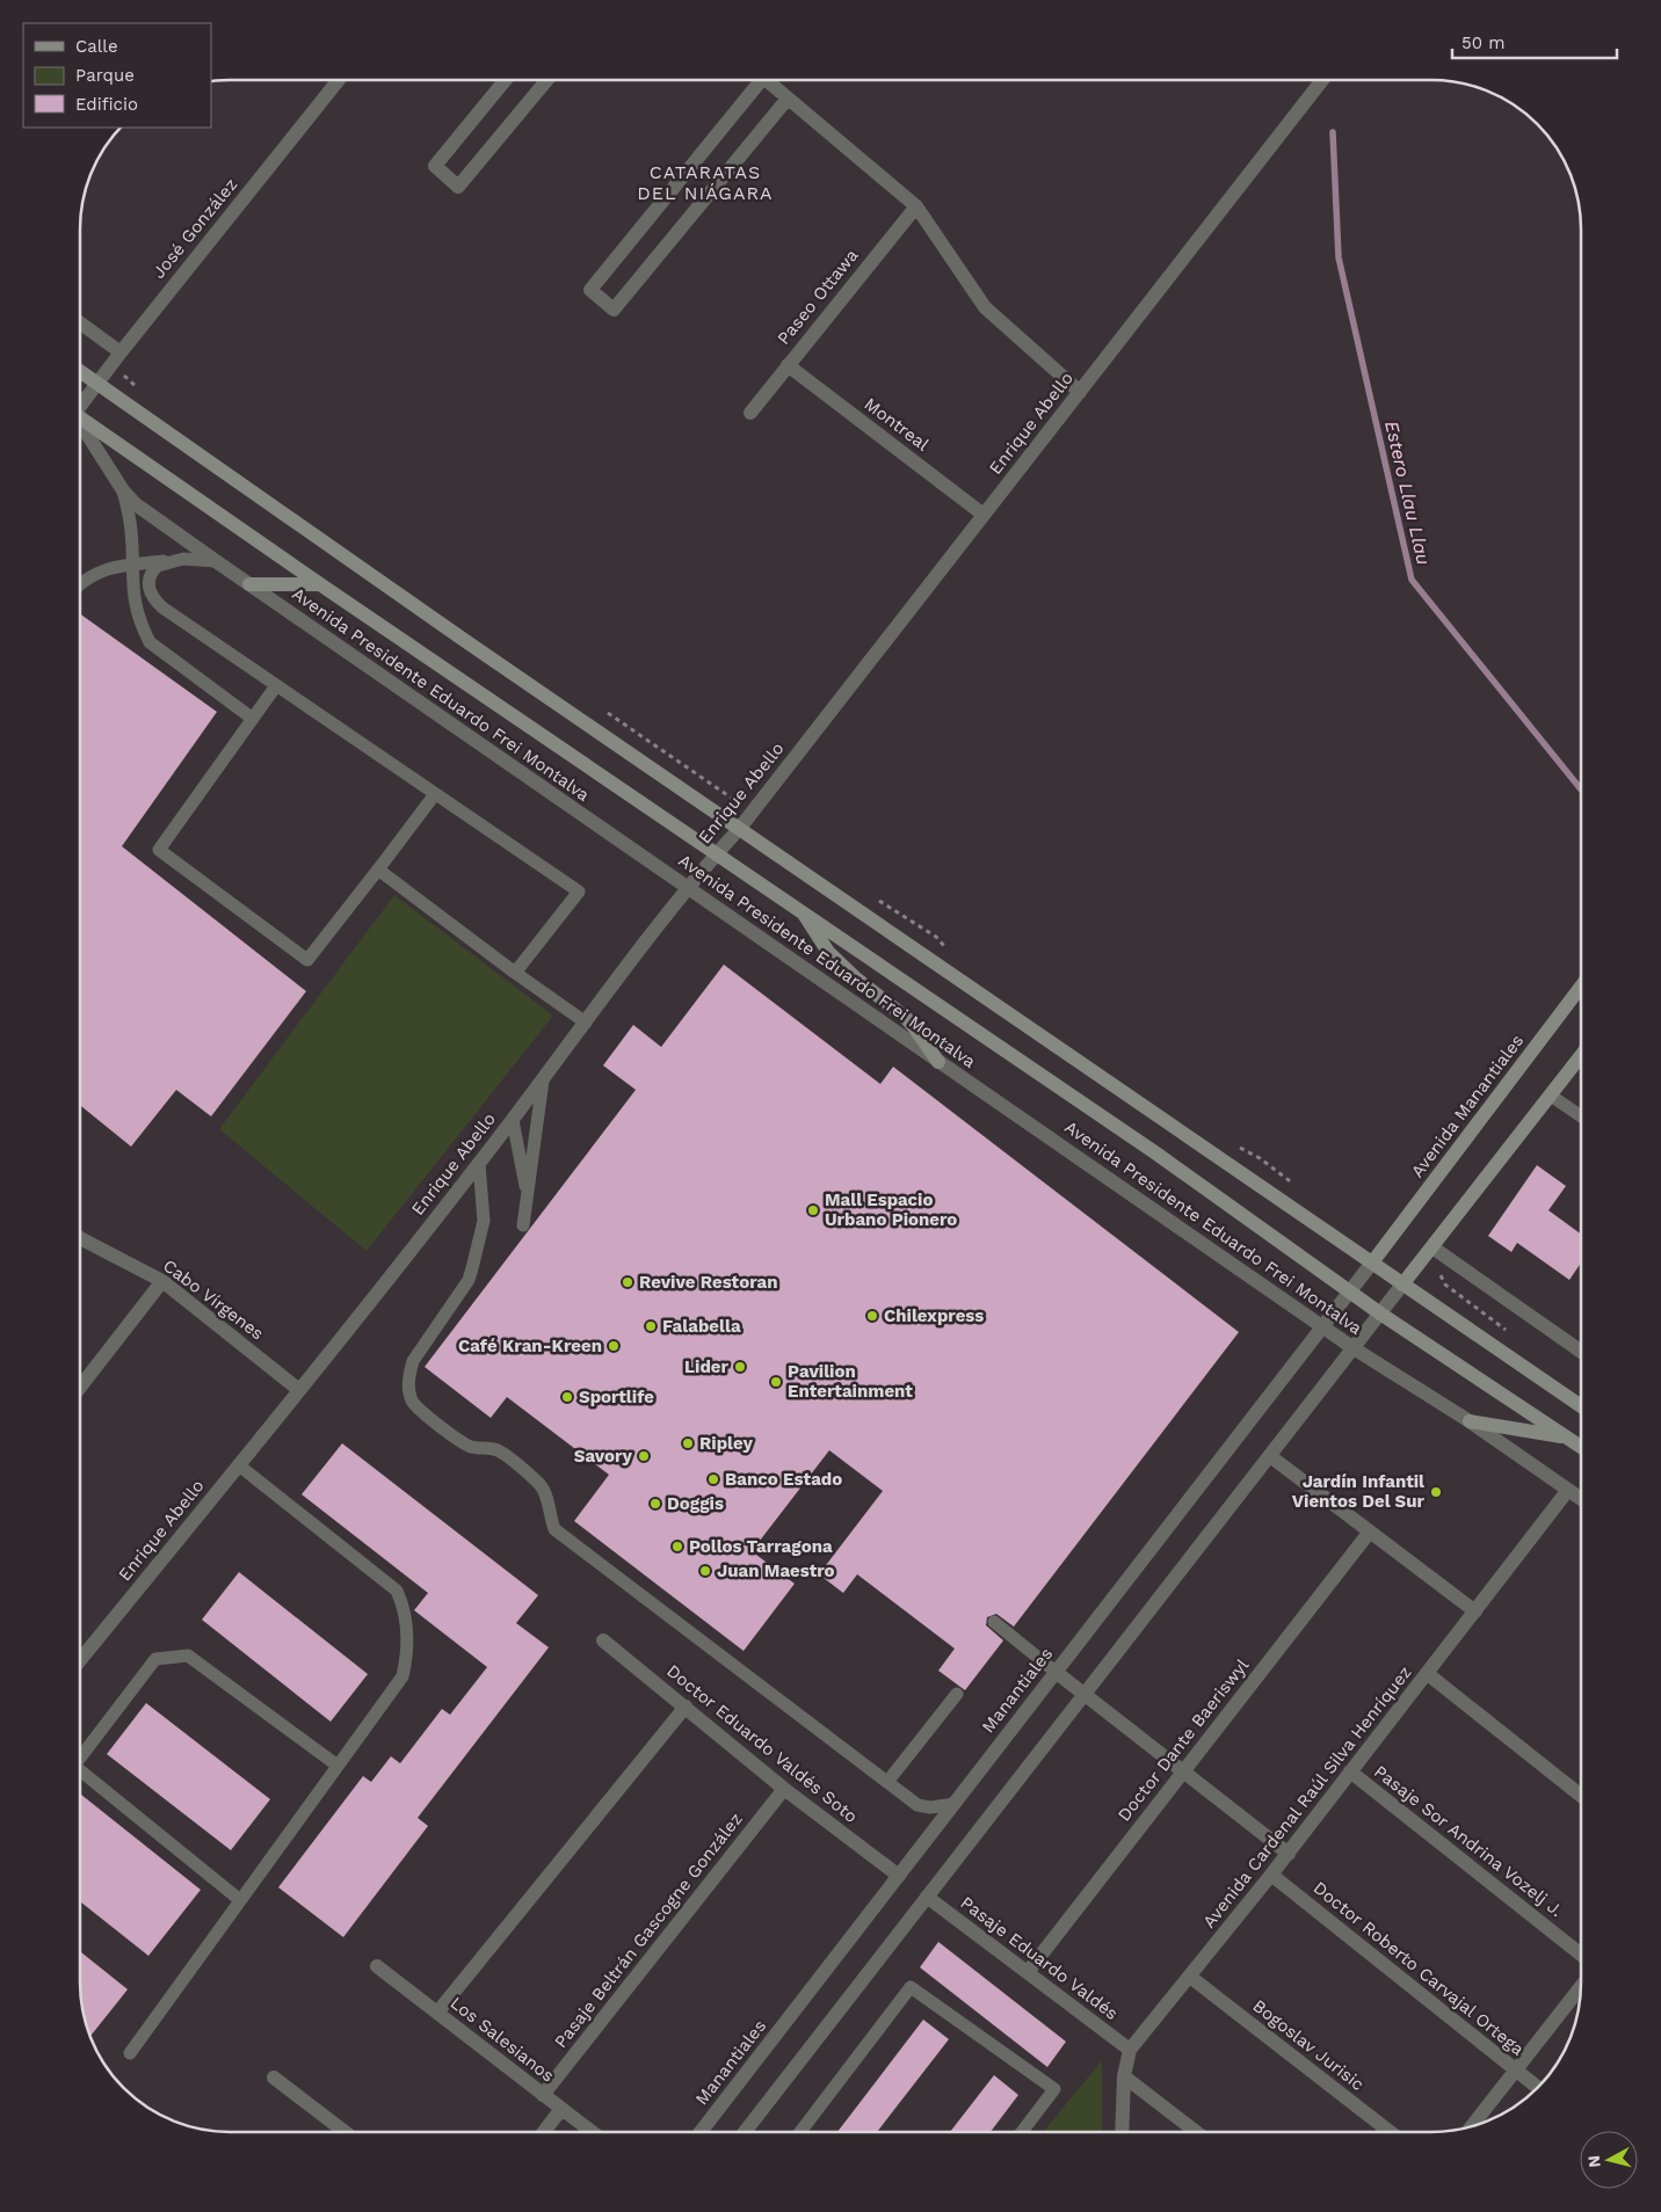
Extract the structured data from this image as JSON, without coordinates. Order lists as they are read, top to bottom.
{
  "streets": {
    "main road": ["Avenida Presidente Eduardo Frei Montalva", "Avenida Manantiales"],
    "street": [
      "José González",
      "Paseo Ottawa",
      "Enrique Abello",
      "Montreal",
      "Cabo Vírgenes",
      "Manantiales",
      "Doctor Dante Baeriswyl",
      "Doctor Eduardo Valdés Soto",
      "Avenida Cardenal Raúl Silva Henríquez",
      "Pasaje Sor Andrina Vozelj J.",
      "Pasaje Beltrán Gascogne González",
      "Pasaje Eduardo Valdés",
      "Doctor Roberto Carvajal Ortega",
      "Los Salesianos",
      "Bogoslav Jurisic"
    ]
  },
  "crossings": [
    ["Paseo Ottawa", "Montreal"],
    ["Enrique Abello", "Montreal"],
    ["Enrique Abello", "Avenida Presidente Eduardo Frei Montalva"],
    ["Enrique Abello", "Cabo Vírgenes"],
    ["Avenida Presidente Eduardo Frei Montalva", "Manantiales"],
    ["Avenida Presidente Eduardo Frei Montalva", "Avenida Cardenal Raúl Silva Henríquez"],
    ["Avenida Manantiales", "Manantiales"],
    ["Manantiales", "Doctor Eduardo Valdés Soto"],
    ["Doctor Dante Baeriswyl", "Pasaje Eduardo Valdés"],
    ["Doctor Eduardo Valdés Soto", "Pasaje Beltrán Gascogne González"],
    ["Avenida Cardenal Raúl Silva Henríquez", "Pasaje Sor Andrina Vozelj J."],
    ["Avenida Cardenal Raúl Silva Henríquez", "Pasaje Eduardo Valdés"],
    ["Avenida Cardenal Raúl Silva Henríquez", "Doctor Roberto Carvajal Ortega"],
    ["Avenida Cardenal Raúl Silva Henríquez", "Bogoslav Jurisic"],
    ["Pasaje Beltrán Gascogne González", "Los Salesianos"]
  ],
  "districts": ["CATARATAS DEL NIÁGARA"],
  "water": ["Estero Llau Llau"],
  "places": [
    "Mall Espacio Urbano Pionero",
    "Revive Restoran",
    "Chilexpress",
    "Falabella",
    "Café Kran-Kreen",
    "Lider",
    "Pavilion Entertainment",
    "Sportlife",
    "Ripley",
    "Savory",
    "Banco Estado",
    "Jardín Infantil Vientos Del Sur",
    "Doggis",
    "Pollos Tarragona",
    "Juan Maestro"
  ],
  "legend": ["Calle", "Parque", "Edificio"],
  "scale_bar": "50 m",
  "north": "left"
}
